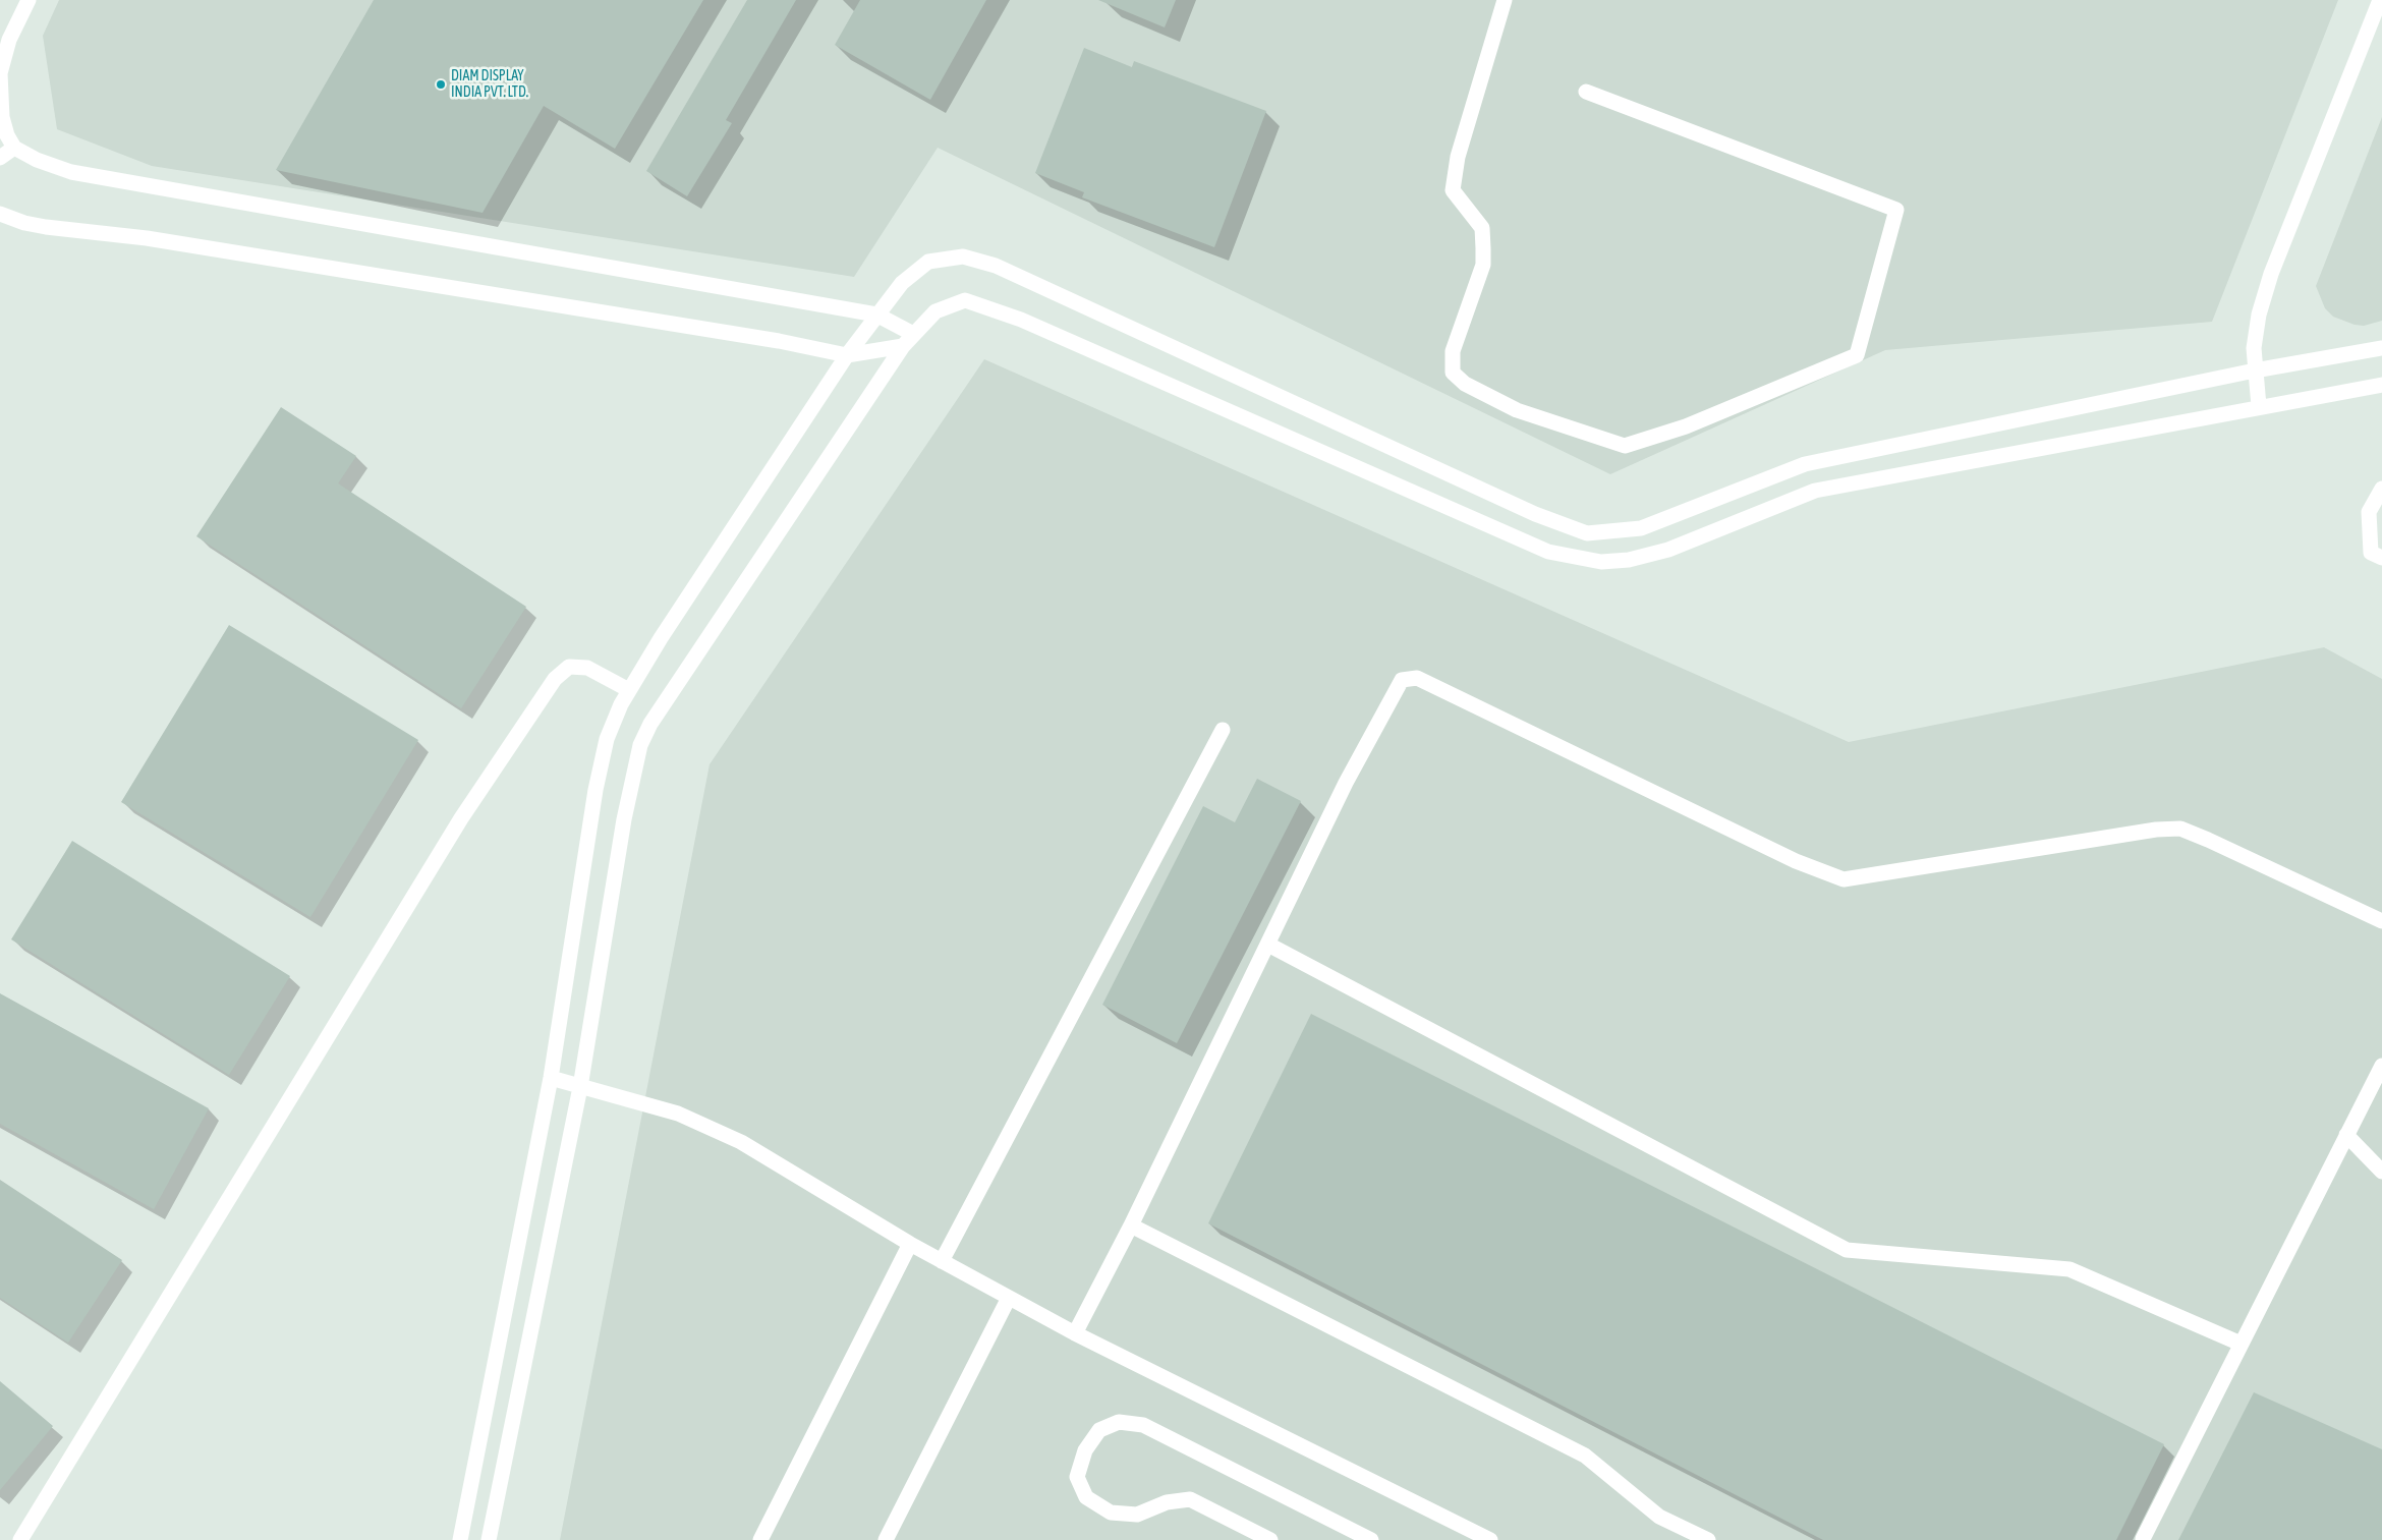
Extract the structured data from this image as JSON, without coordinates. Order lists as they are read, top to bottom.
{
  "places": ["DIAM DISPLAY INDIA PVT. LTD."]
}
